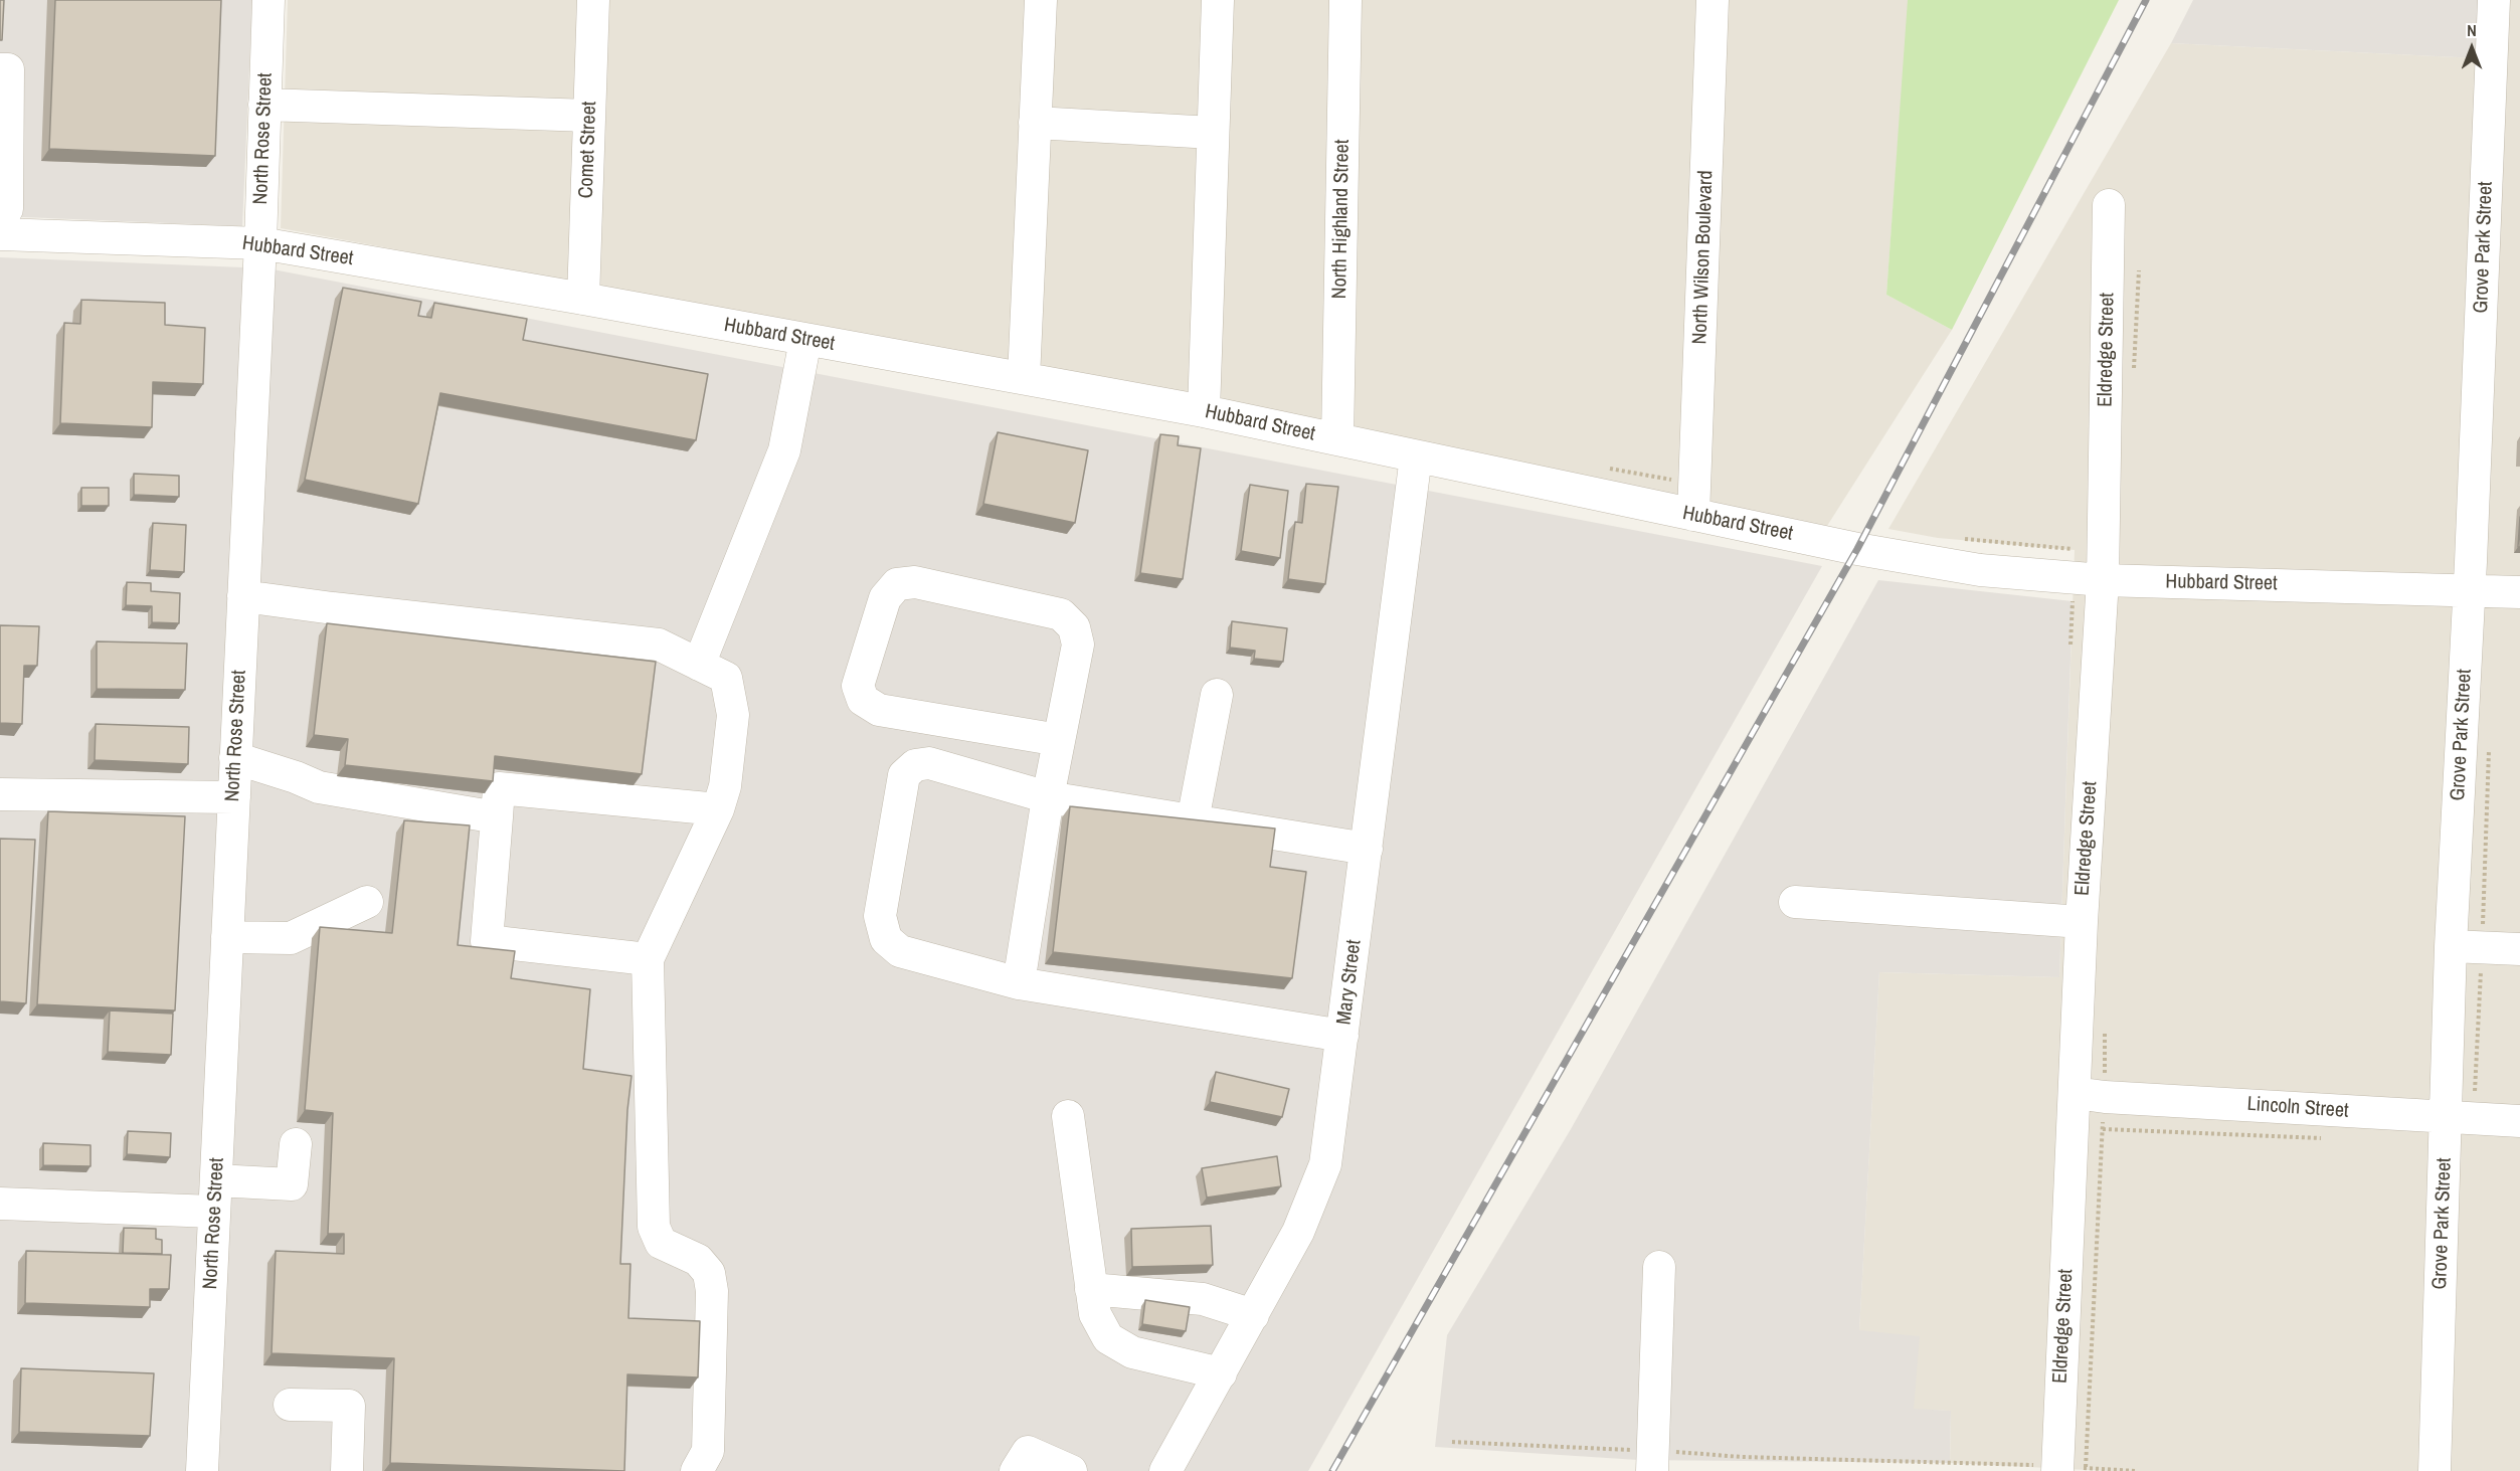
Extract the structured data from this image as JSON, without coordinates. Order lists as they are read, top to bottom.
{
  "streets": {
    "street": [
      "North Rose Street",
      "Comet Street",
      "North Highland Street",
      "Grove Park Street",
      "Hubbard Street",
      "North Wilson Boulevard",
      "Eldredge Street",
      "Mary Street",
      "Lincoln Street"
    ]
  },
  "crossings": [
    ["North Rose Street", "Hubbard Street"],
    ["Comet Street", "Hubbard Street"],
    ["North Highland Street", "Hubbard Street"],
    ["Grove Park Street", "Hubbard Street"],
    ["Grove Park Street", "Lincoln Street"],
    ["Hubbard Street", "North Wilson Boulevard"],
    ["Hubbard Street", "Eldredge Street"],
    ["Hubbard Street", "Mary Street"],
    ["Eldredge Street", "Lincoln Street"]
  ],
  "north": "top"
}
